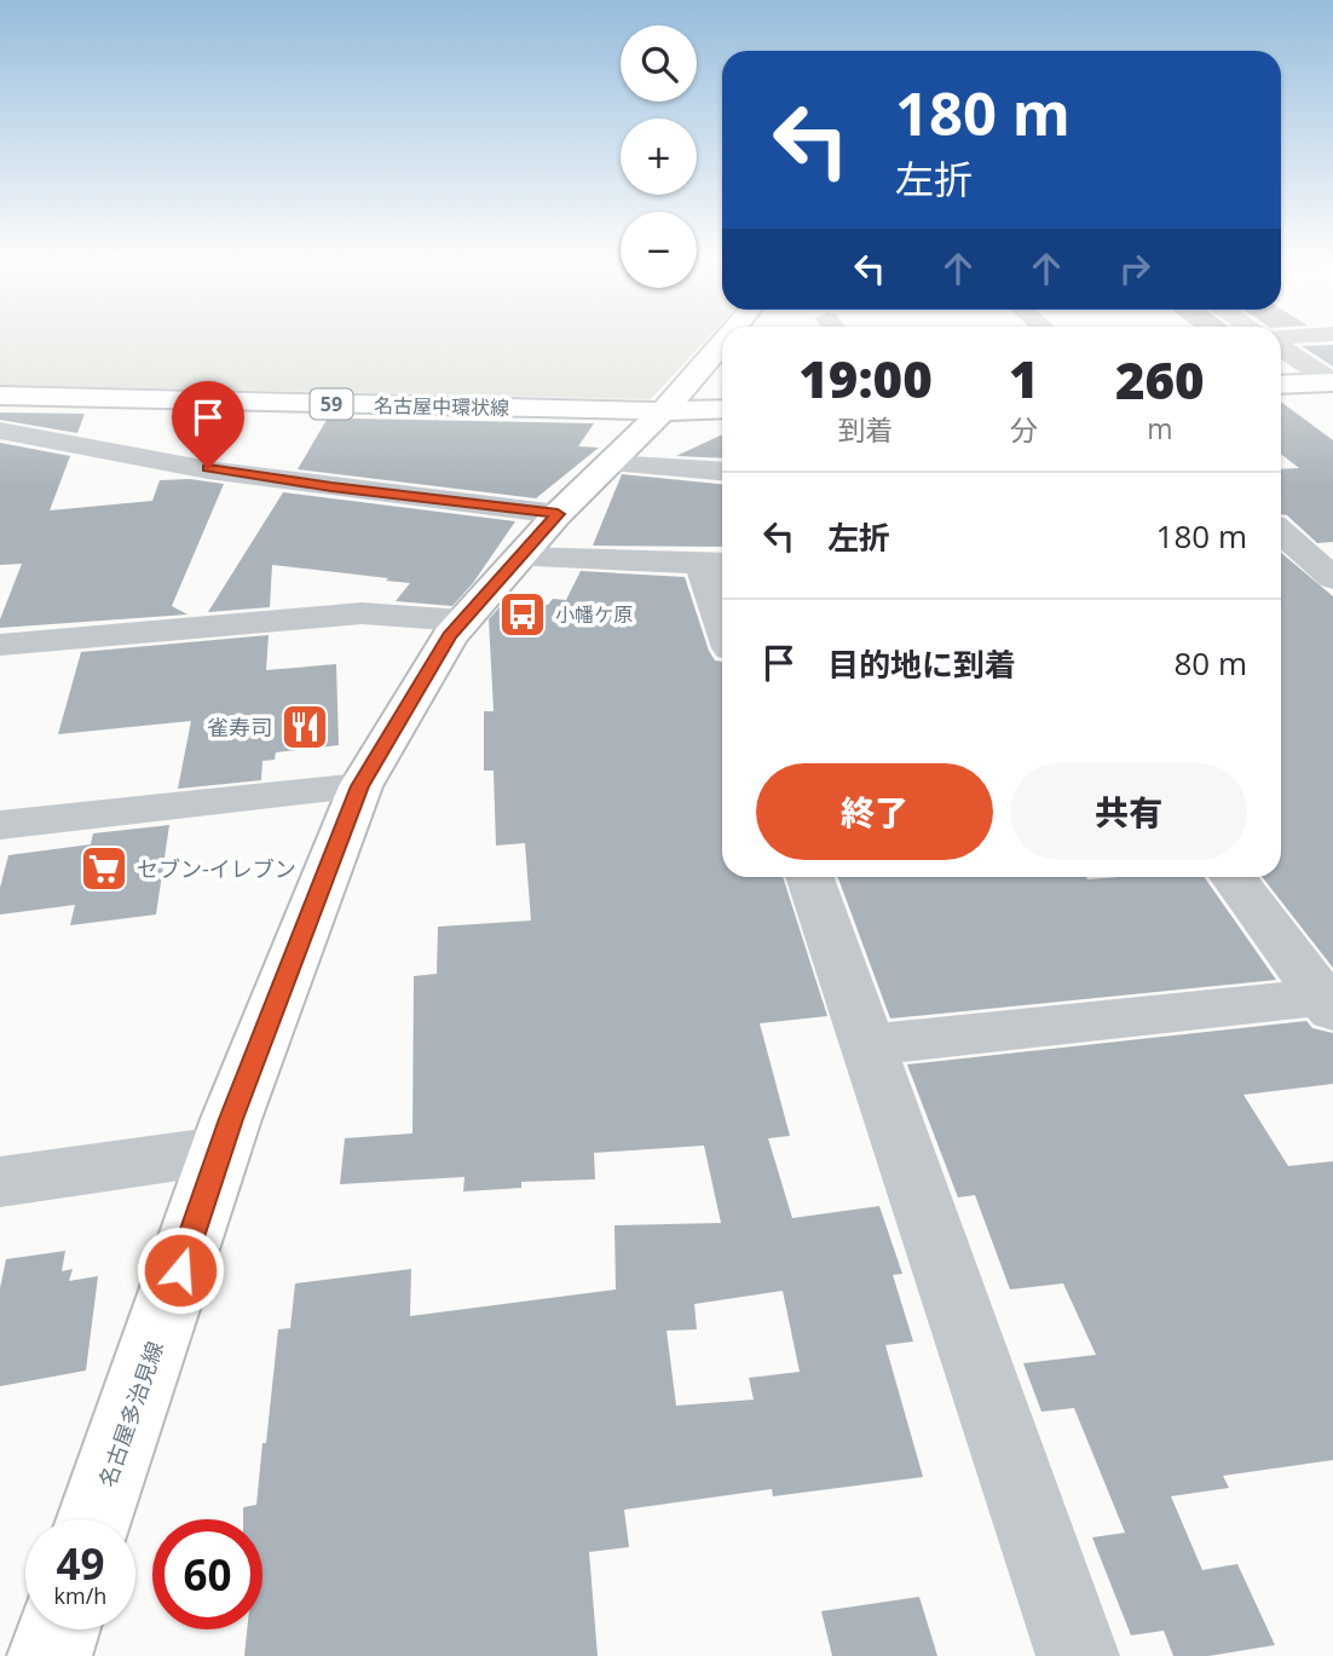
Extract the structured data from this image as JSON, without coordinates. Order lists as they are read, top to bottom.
{
  "streets": {
    "main road": ["59", "名古屋中環状線", "名古屋多治見線"]
  },
  "crossings": [
    ["名古屋中環状線", "名古屋多治見線"]
  ],
  "places": {
    "bus stop": ["小幡ケ原"],
    "restaurant": ["雀寿司"],
    "supermarket": ["セブン-イレブン"]
  },
  "page": {
    "map_buttons": ["+", "−"],
    "turn": ["180 m", "左折"],
    "eta": [
      "19:00",
      "到着",
      "1",
      "分",
      "260",
      "m"
    ],
    "list": [
      {
        "name": "左折",
        "value": "180 m"
      },
      {
        "name": "目的地に到着",
        "value": "80 m"
      }
    ],
    "buttons": ["終了", "共有"],
    "speed": "49 km/h",
    "limit": "60"
  }
}
